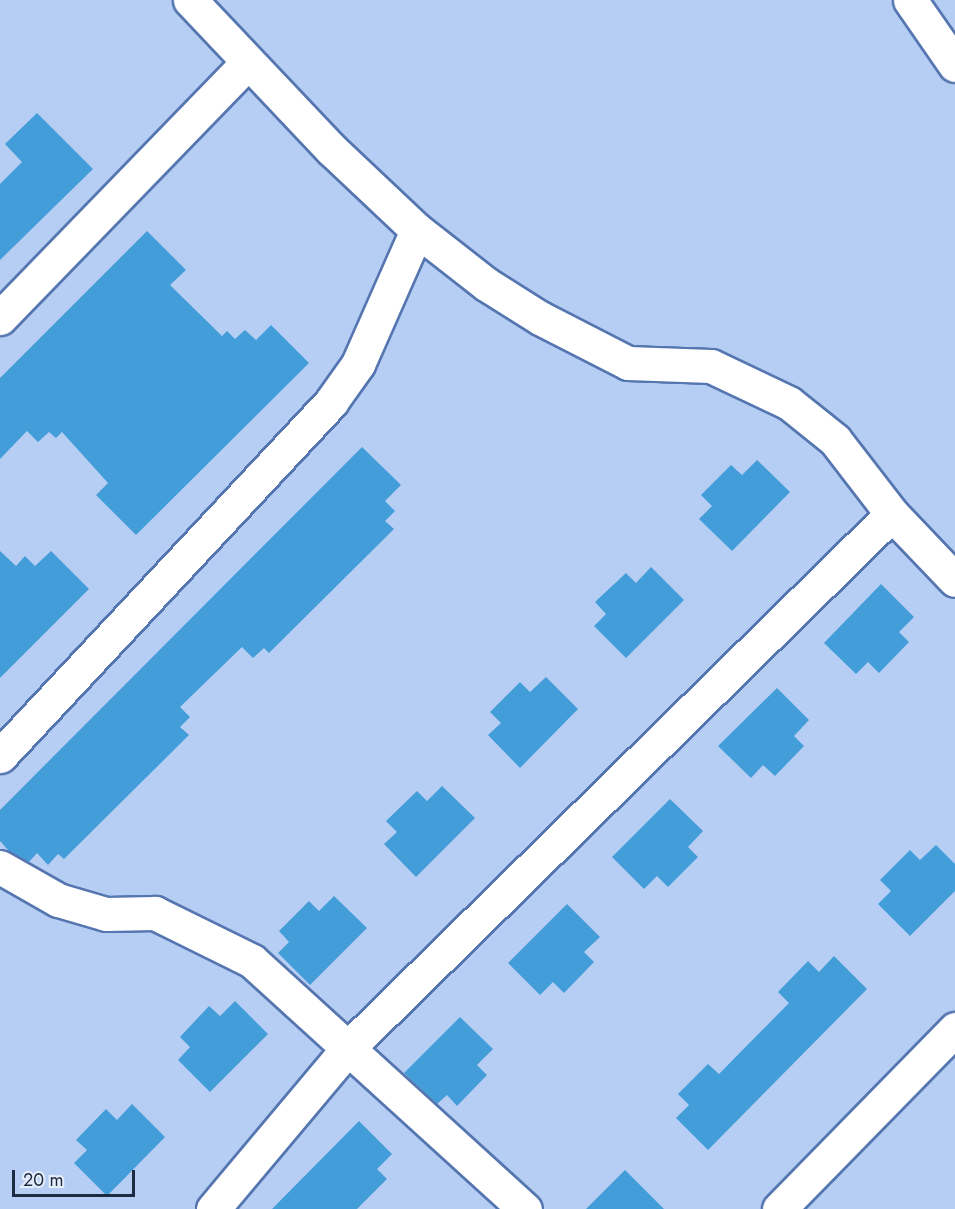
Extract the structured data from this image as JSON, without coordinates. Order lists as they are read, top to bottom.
{
  "scale_bar": "20 m"
}
